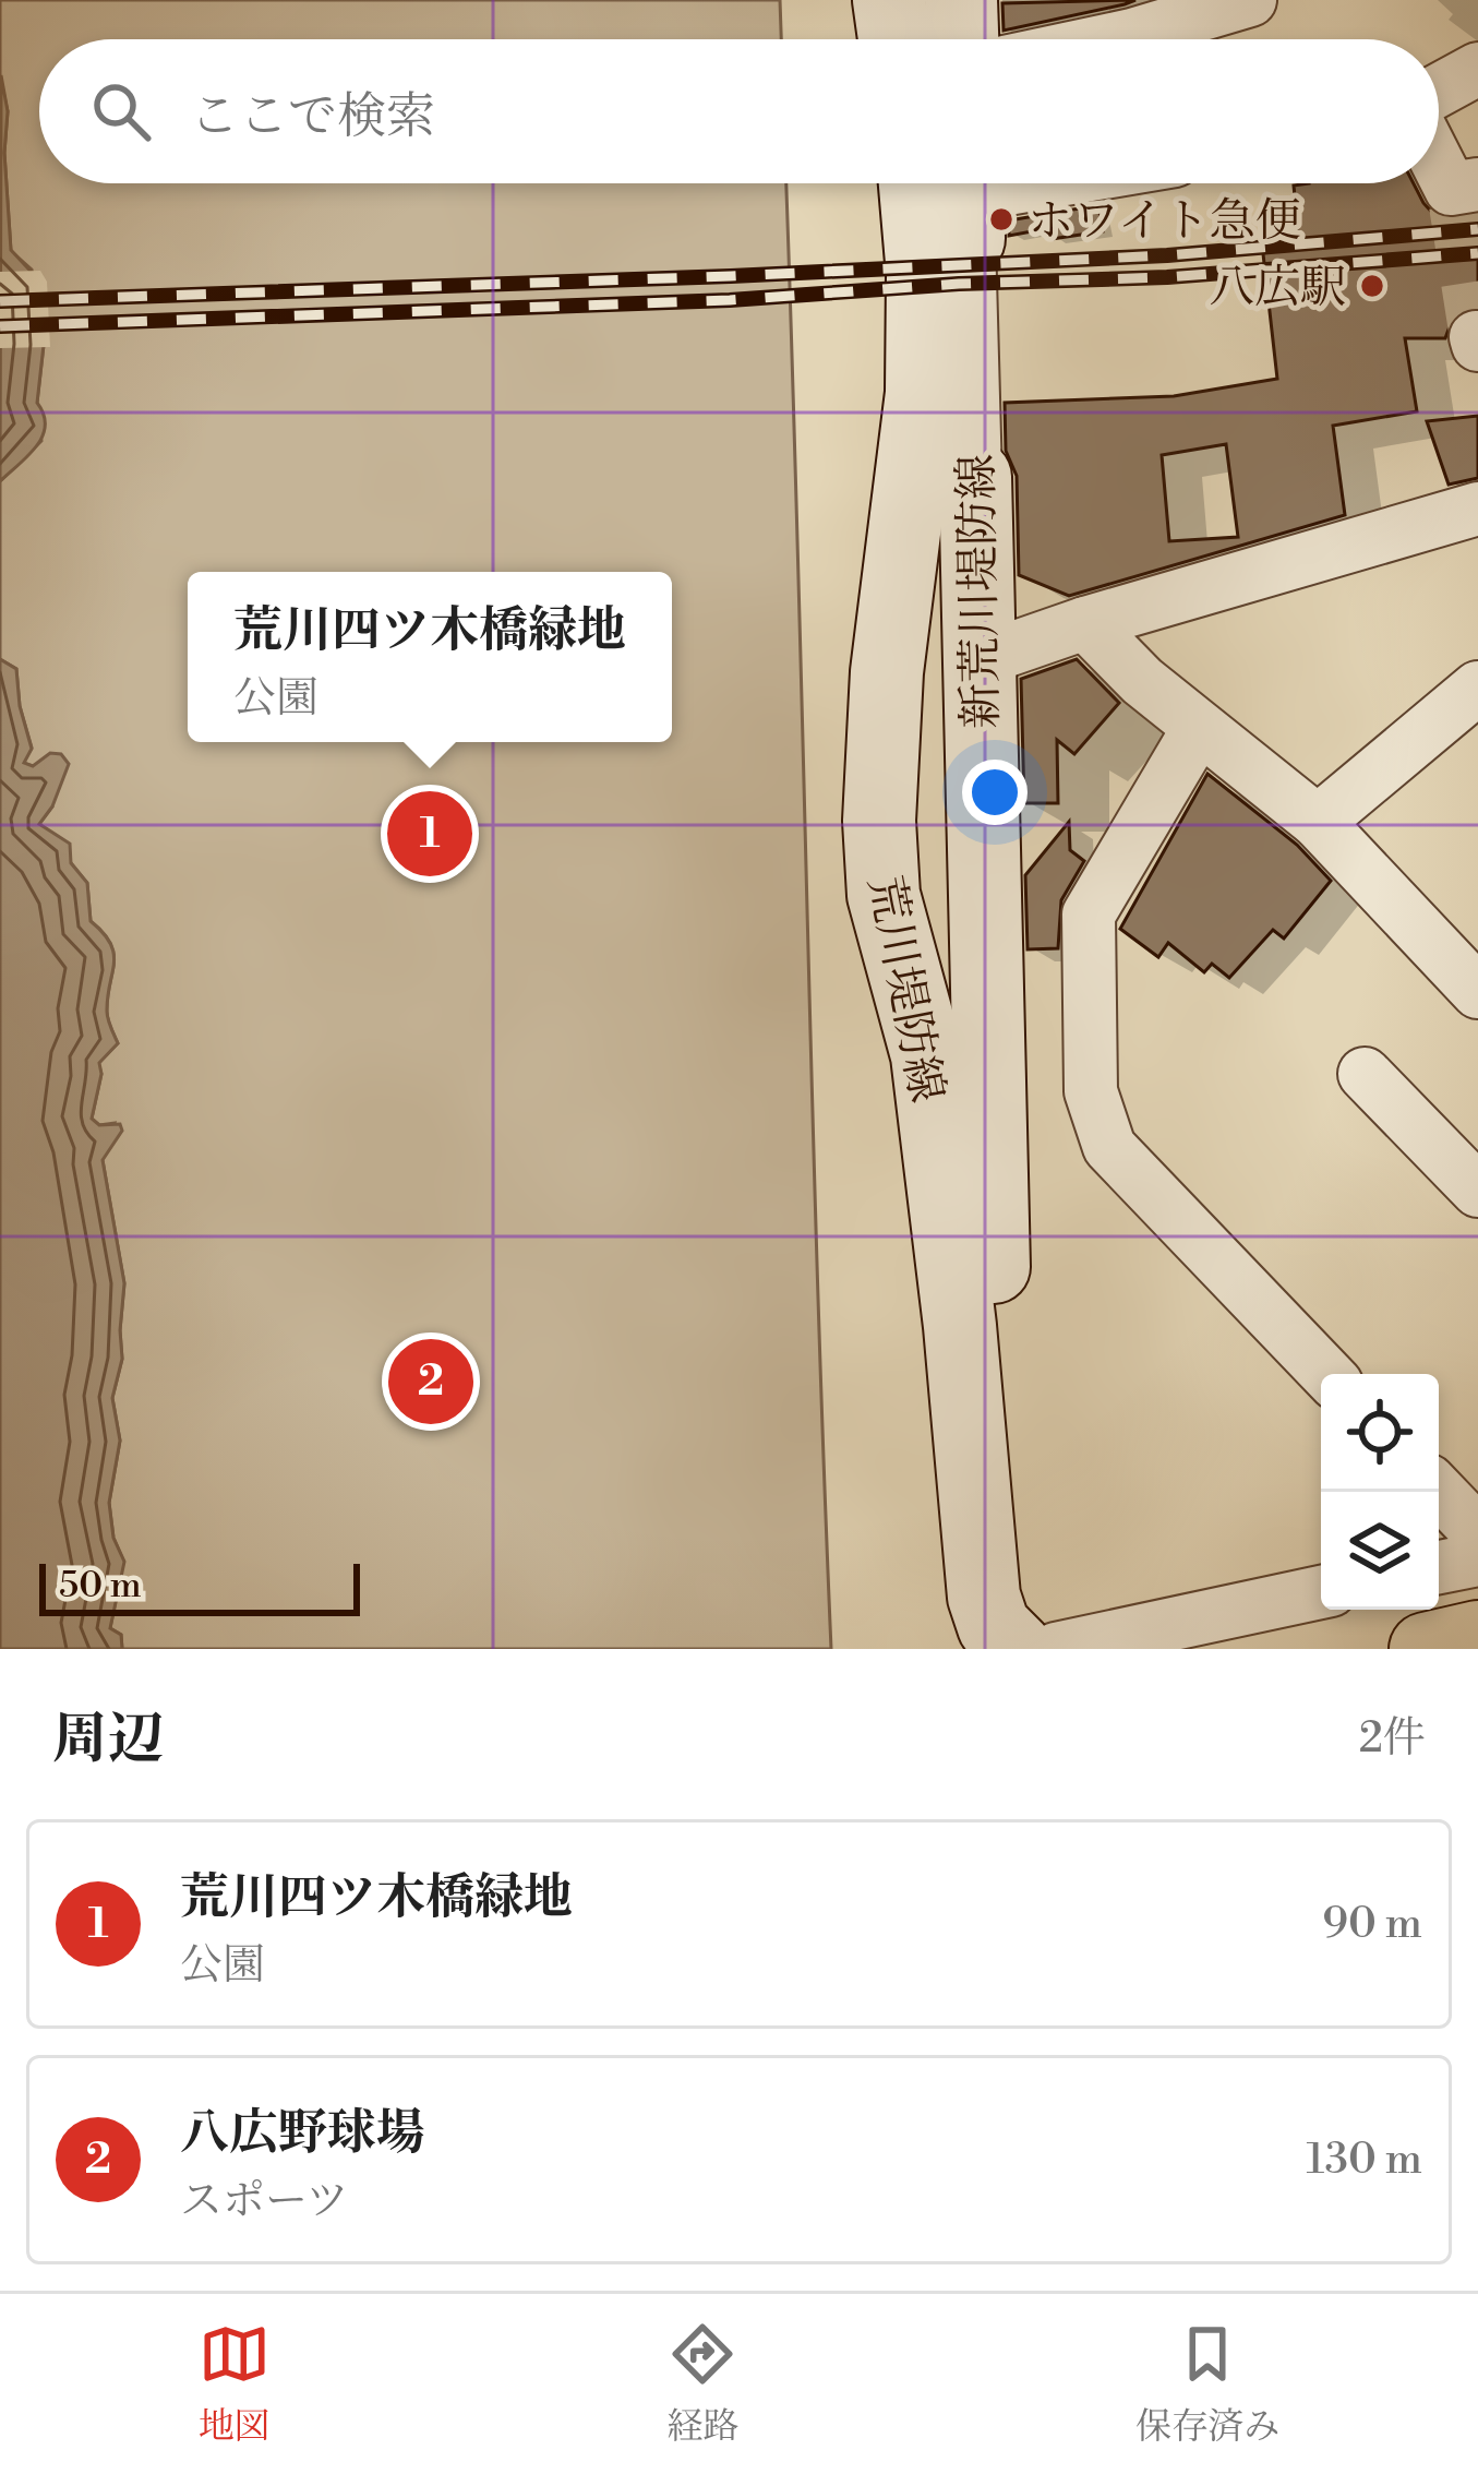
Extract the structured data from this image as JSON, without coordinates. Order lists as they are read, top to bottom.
{
  "streets": {
    "main road": ["新荒川堤防線", "荒川堤防線"]
  },
  "crossings": [
    ["新荒川堤防線", "荒川堤防線"]
  ],
  "places": ["ホワイト急便", "八広駅"],
  "scale_bar": "50 m",
  "page": {
    "search": "ここで検索",
    "popup": ["荒川四ツ木橋緑地", "公園"],
    "pins": ["1", "2"],
    "scale": "50 m",
    "heading": ["周辺", "2件"],
    "list": [
      {
        "mark": "1",
        "name": "荒川四ツ木橋緑地",
        "note": "公園",
        "value": "90 m"
      },
      {
        "mark": "2",
        "name": "八広野球場",
        "note": "スポーツ",
        "value": "130 m"
      }
    ],
    "nav": ["地図", "経路", "保存済み"]
  }
}
